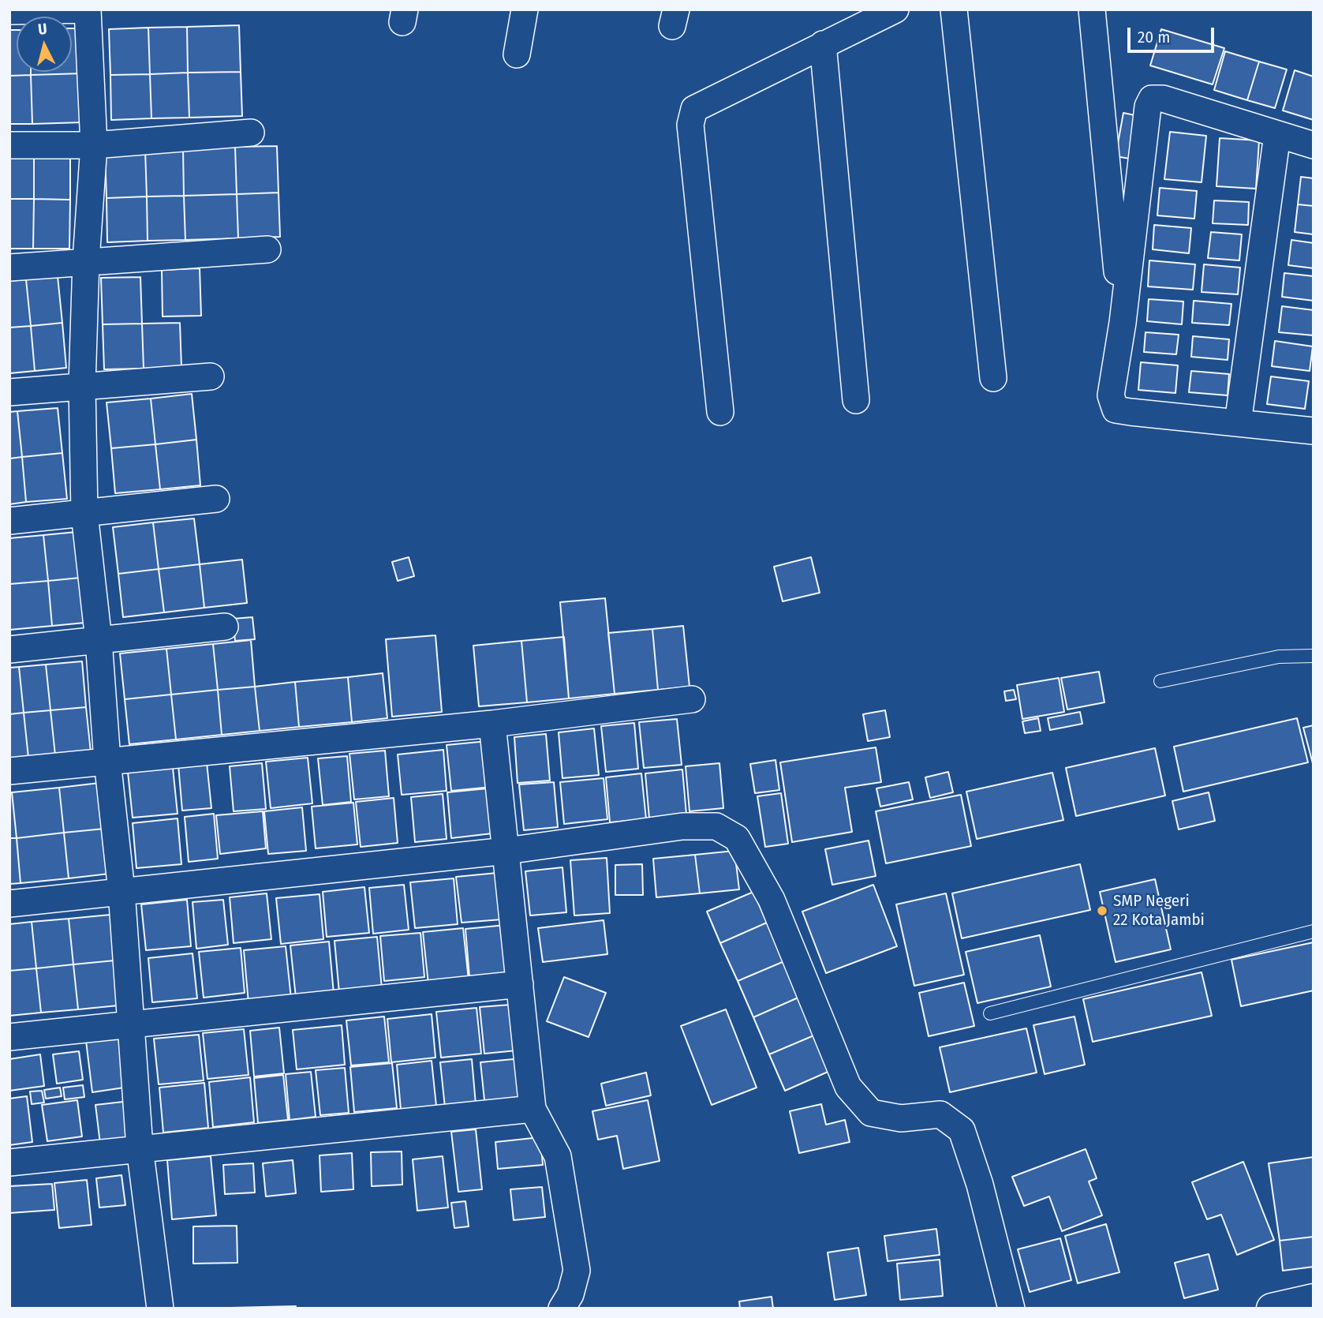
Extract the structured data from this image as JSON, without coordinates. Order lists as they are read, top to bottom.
{
  "places": ["SMP Negeri 22 Kota Jambi"],
  "scale_bar": "20 m",
  "north": "top"
}
